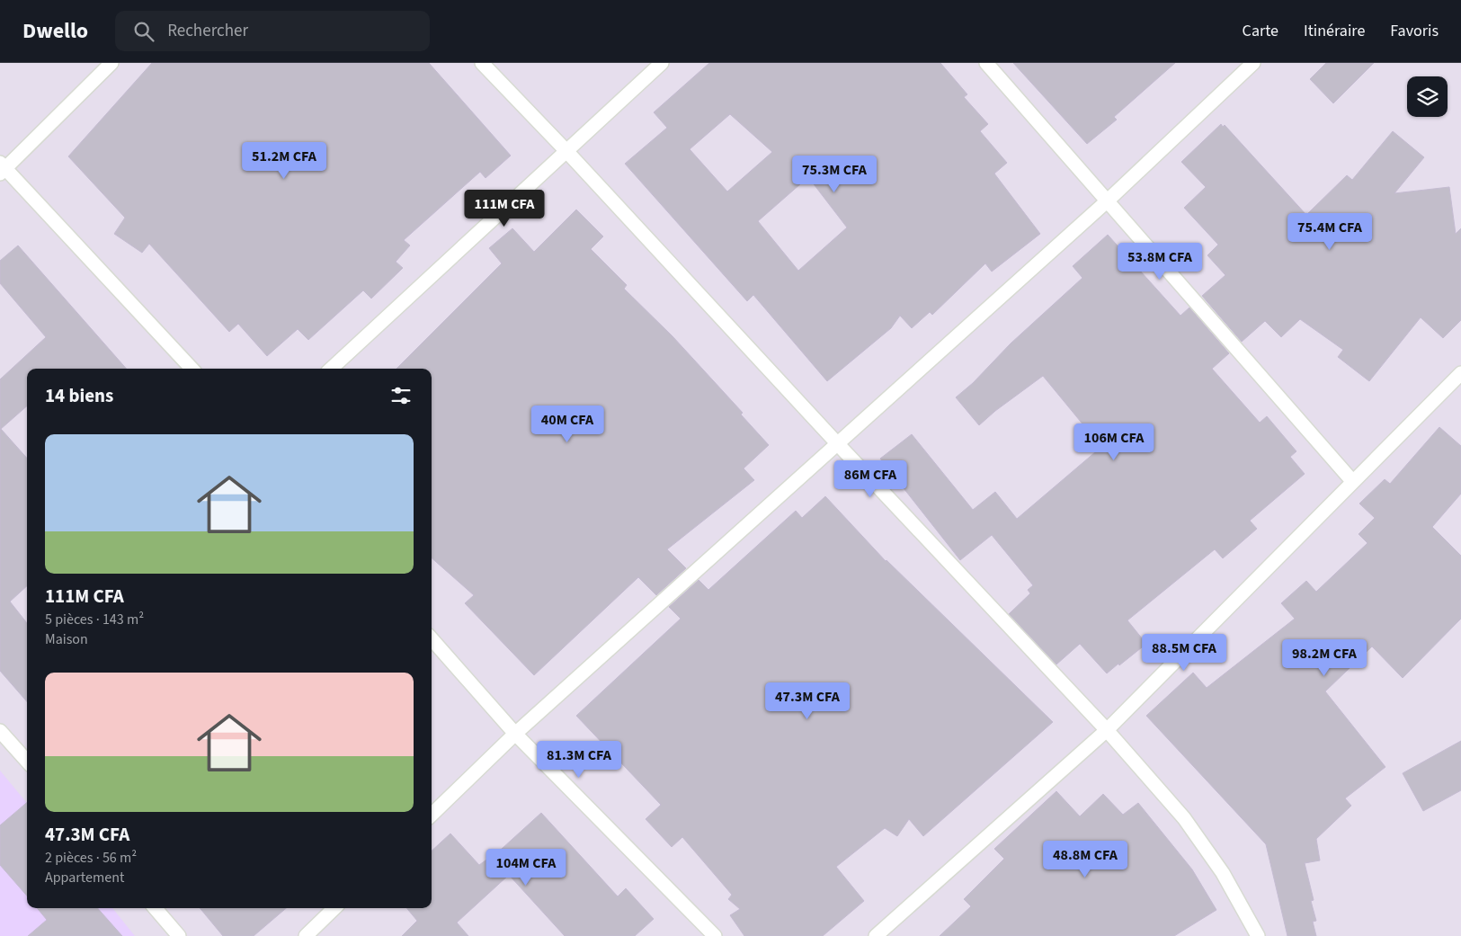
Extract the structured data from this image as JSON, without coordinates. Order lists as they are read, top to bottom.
{
  "page": {
    "header": "Dwello",
    "search": "Rechercher",
    "nav": ["Carte", "Itinéraire", "Favoris"],
    "price": [
      "51.2M CFA",
      "75.3M CFA",
      "111M CFA",
      "75.4M CFA",
      "53.8M CFA",
      "40M CFA",
      "106M CFA",
      "86M CFA",
      "88.5M CFA",
      "98.2M CFA",
      "47.3M CFA",
      "81.3M CFA",
      "48.8M CFA",
      "104M CFA"
    ],
    "heading": "14 biens",
    "list": [
      {
        "name": "111M CFA",
        "note": "5 pièces · 143 m² · Maison"
      },
      {
        "name": "47.3M CFA",
        "note": "2 pièces · 56 m² · Appartement"
      }
    ]
  }
}
